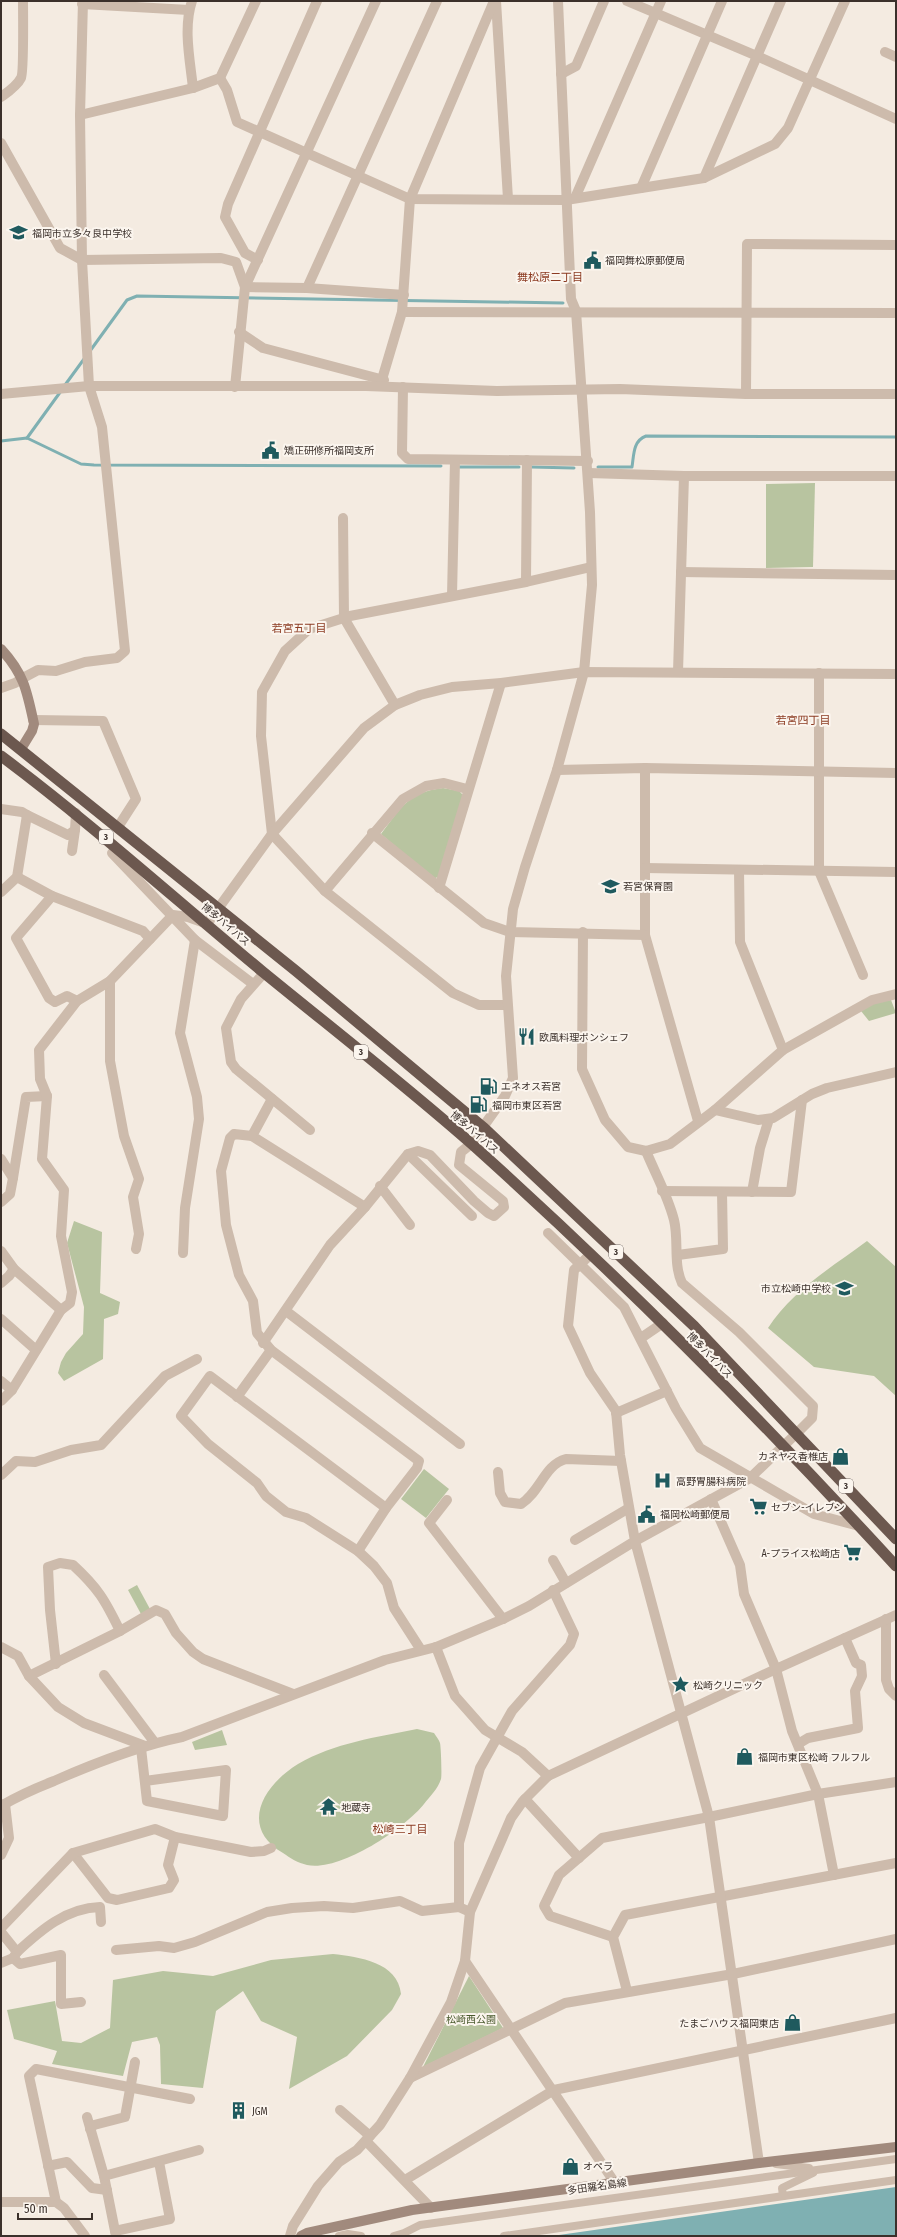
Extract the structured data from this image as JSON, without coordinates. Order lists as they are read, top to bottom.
{
  "streets": {
    "highway": ["3", "博多バイパス"],
    "main road": ["多田羅名島線"]
  },
  "districts": [
    "舞松原二丁目",
    "若宮五丁目",
    "若宮四丁目",
    "松崎三丁目"
  ],
  "parks": ["松崎西公園"],
  "places": {
    "school or university": ["福岡市立多々良中学校", "若宮保育園", "市立松崎中学校"],
    "public building": ["福岡舞松原郵便局", "矯正研修所福岡支所", "福岡松崎郵便局"],
    "restaurant": ["欧風料理ポンシェフ"],
    "fuel station": ["エネオス若宮", "福岡市東区若宮"],
    "shop": [
      "カネヤス香椎店",
      "福岡市東区松崎 フルフル",
      "たまごハウス福岡東店",
      "オペラ"
    ],
    "hospital": ["高野胃腸科病院"],
    "supermarket": ["セブン-イレブン", "A-プライス松崎店"],
    "place": ["松崎クリニック"],
    "temple": ["地蔵寺"],
    "building": ["JGM"]
  },
  "scale_bar": "50 m"
}
